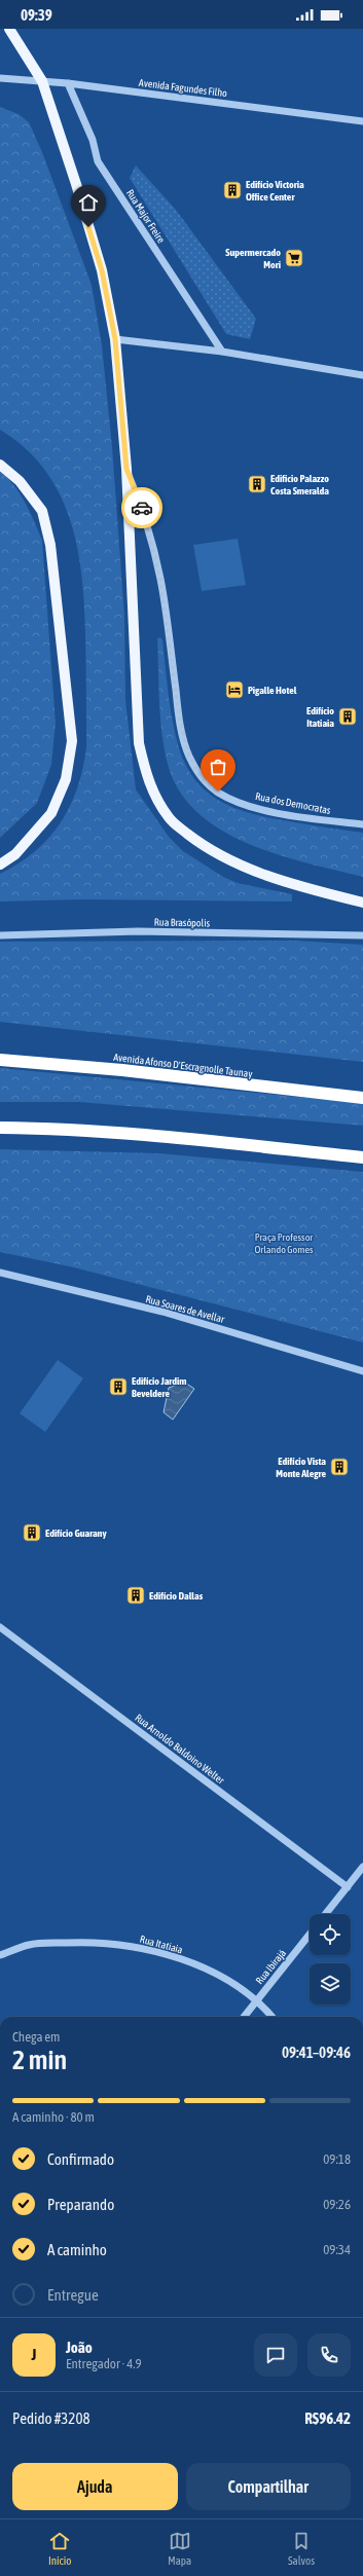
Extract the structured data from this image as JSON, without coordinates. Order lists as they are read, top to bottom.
{
  "streets": {
    "highway": ["Avenida Afonso D'Escragnolle Taunay"],
    "street": [
      "Avenida Fagundes Filho",
      "Rua Major Freire",
      "Rua dos Democratas",
      "Rua Brasópolis",
      "Rua Soares de Avellar",
      "Rua Arnoldo Baldoino Welter",
      "Rua Itatiaia",
      "Rua Ibirajá"
    ]
  },
  "crossings": [
    ["Avenida Fagundes Filho", "Rua Major Freire"],
    ["Rua Itatiaia", "Rua Ibirajá"]
  ],
  "parks": ["Praça Professor Orlando Gomes"],
  "places": {
    "building": [
      "Edifício Victoria Office Center",
      "Edificio Palazzo Costa Smeralda",
      "Edifício Itatiaia",
      "Edifício Jardim Beveldere",
      "Edifício Vista Monte Alegre",
      "Edifício Guarany",
      "Edifício Dallas"
    ],
    "supermarket": ["Supermercado Mori"],
    "hotel": ["Pigalle Hotel"]
  },
  "page": {
    "status": "09:39",
    "heading": ["2 min", "Chega em", "09:41–09:46"],
    "panel": [
      "João",
      "Entregador · 4.9",
      "Pedido #3208",
      "R$96.42"
    ],
    "bar": "A caminho · 80 m",
    "list": [
      ["Confirmado", "09:18"],
      ["Preparando", "09:26"],
      ["A caminho", "09:34"],
      "Entregue"
    ],
    "round": "J",
    "buttons": ["Ajuda", "Compartilhar"],
    "tabs": ["Início", "Mapa", "Salvos"]
  }
}
